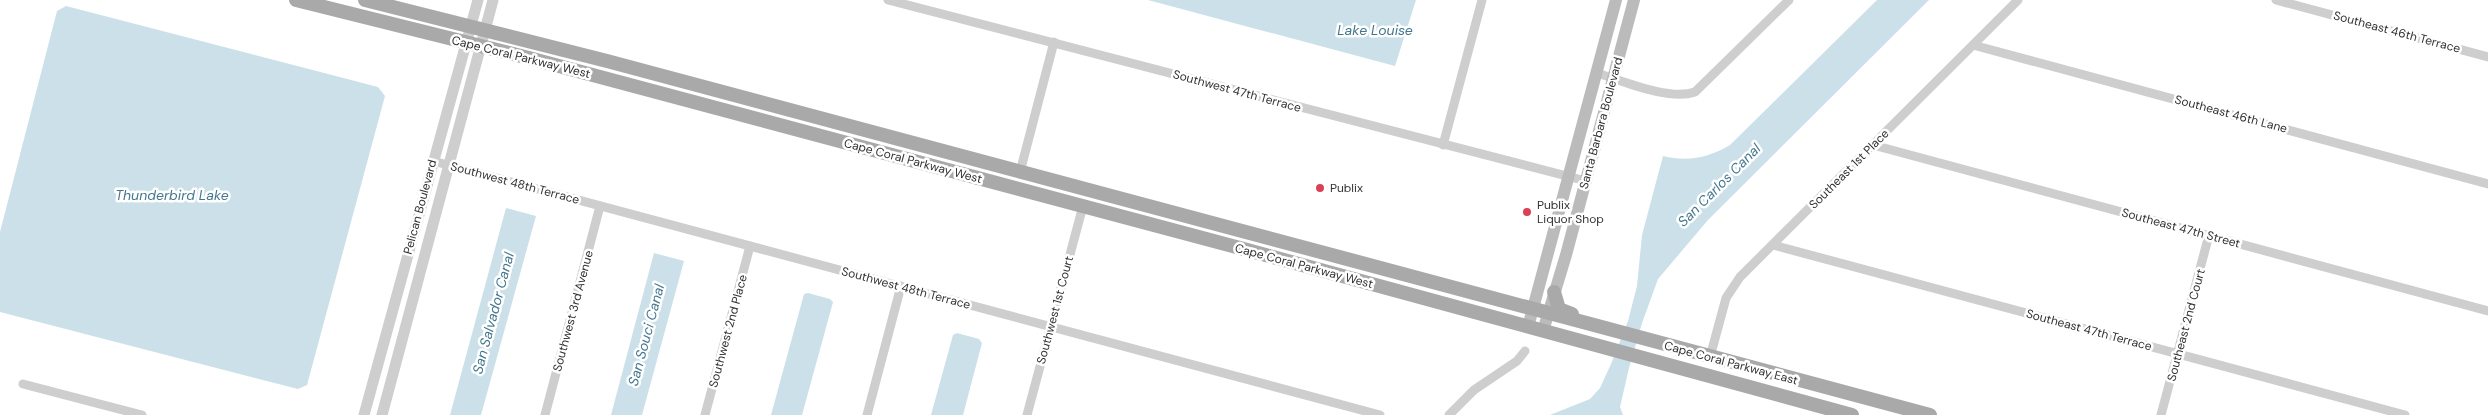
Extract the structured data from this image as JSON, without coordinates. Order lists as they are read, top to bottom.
{
  "streets": {
    "main road": ["Cape Coral Parkway West", "Santa Barbara Boulevard", "Cape Coral Parkway East"],
    "street": [
      "Southeast 46th Terrace",
      "Southwest 47th Terrace",
      "Southeast 46th Lane",
      "Southeast 1st Place",
      "Southwest 48th Terrace",
      "Pelican Boulevard",
      "Southeast 47th Street",
      "Southwest 1st Court",
      "Southwest 3rd Avenue",
      "Southeast 2nd Court",
      "Southeast 47th Terrace",
      "Southwest 2nd Place"
    ]
  },
  "crossings": [
    ["Cape Coral Parkway West", "Santa Barbara Boulevard"],
    ["Cape Coral Parkway West", "Pelican Boulevard"],
    ["Cape Coral Parkway West", "Southwest 1st Court"],
    ["Cape Coral Parkway West", "Cape Coral Parkway East"],
    ["Southwest 47th Terrace", "Santa Barbara Boulevard"],
    ["Southeast 46th Lane", "Southeast 1st Place"],
    ["Santa Barbara Boulevard", "Cape Coral Parkway East"],
    ["Southeast 1st Place", "Southeast 47th Street"],
    ["Southeast 1st Place", "Southeast 47th Terrace"],
    ["Southeast 1st Place", "Cape Coral Parkway East"],
    ["Southwest 48th Terrace", "Pelican Boulevard"],
    ["Southwest 48th Terrace", "Southwest 1st Court"],
    ["Southwest 48th Terrace", "Southwest 3rd Avenue"],
    ["Southwest 48th Terrace", "Southwest 2nd Place"],
    ["Southeast 47th Street", "Southeast 2nd Court"],
    ["Southeast 2nd Court", "Southeast 47th Terrace"]
  ],
  "water": [
    "Lake Louise",
    "San Carlos Canal",
    "Thunderbird Lake",
    "San Salvador Canal",
    "San Souci Canal"
  ],
  "places": ["Publix", "Publix Liquor Shop"]
}
